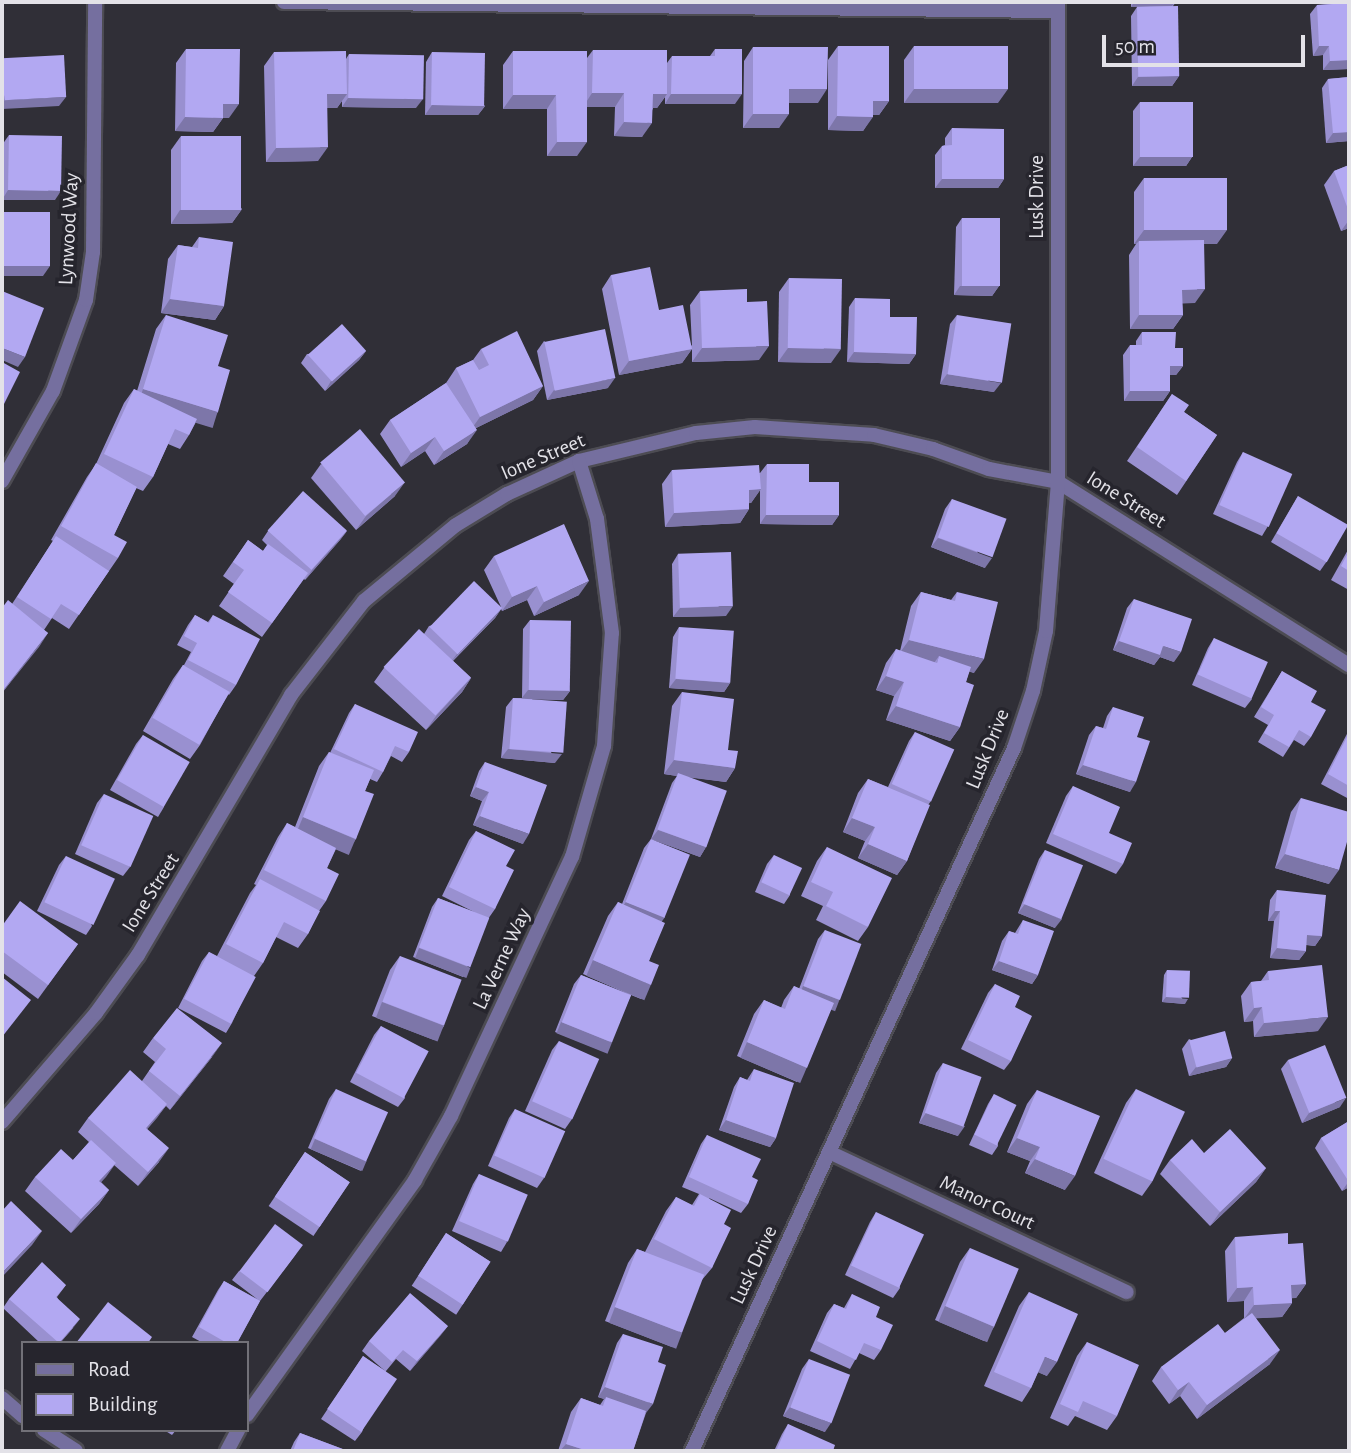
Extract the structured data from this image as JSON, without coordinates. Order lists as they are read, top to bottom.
{
  "streets": {
    "street": [
      "Lusk Drive",
      "Lynwood Way",
      "Ione Street",
      "La Verne Way",
      "Manor Court"
    ]
  },
  "crossings": [
    ["Lusk Drive", "Ione Street"],
    ["Lusk Drive", "Manor Court"],
    ["Ione Street", "La Verne Way"]
  ],
  "legend": ["Road", "Building"],
  "scale_bar": "50 m"
}
